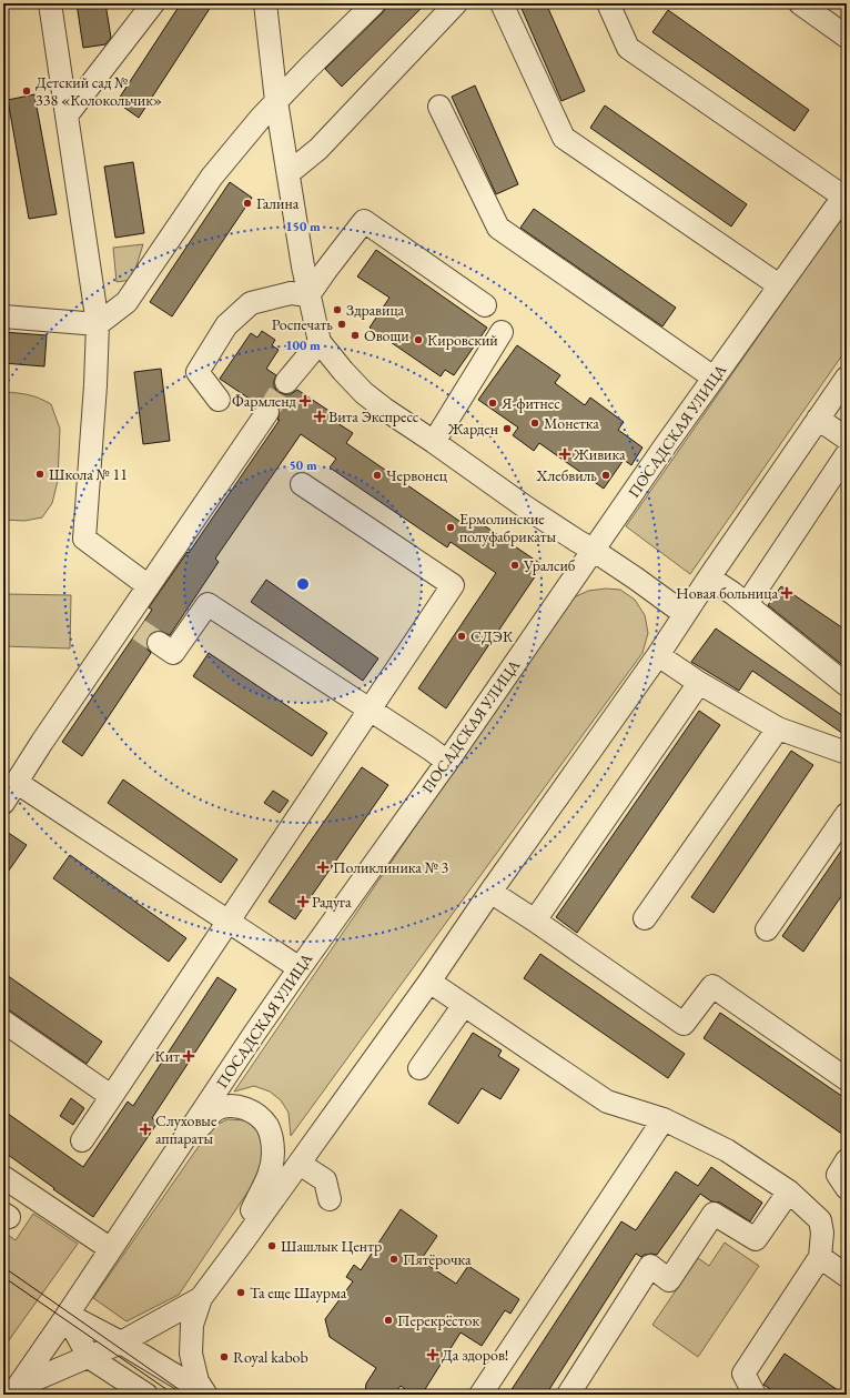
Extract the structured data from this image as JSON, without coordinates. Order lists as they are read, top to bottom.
{
  "streets": {
    "street": ["ПОСАДСКАЯ УЛИЦА"]
  },
  "places": {
    "other": [
      "Детский сад № 338 «Колокольчик»",
      "Галина",
      "Здравица",
      "Роспечать",
      "Овощи",
      "Кировский",
      "Я-фитнес",
      "Монетка",
      "Жарден",
      "Школа № 11",
      "Червонец",
      "Хлебвиль",
      "Ермолинские полуфабрикаты",
      "Уралсиб",
      "СДЭК",
      "Шашлык Центр",
      "Пятёрочка",
      "Та еще Шаурма",
      "Перекрёсток",
      "Royal kabob"
    ],
    "health": [
      "Фармленд",
      "Вита Экспресс",
      "Живика",
      "Новая больница",
      "Поликлиника № 3",
      "Радуга",
      "Кит",
      "Слуховые аппараты",
      "Да здоров!"
    ]
  },
  "rings": ["150 m", "100 m", "50 m"]
}
